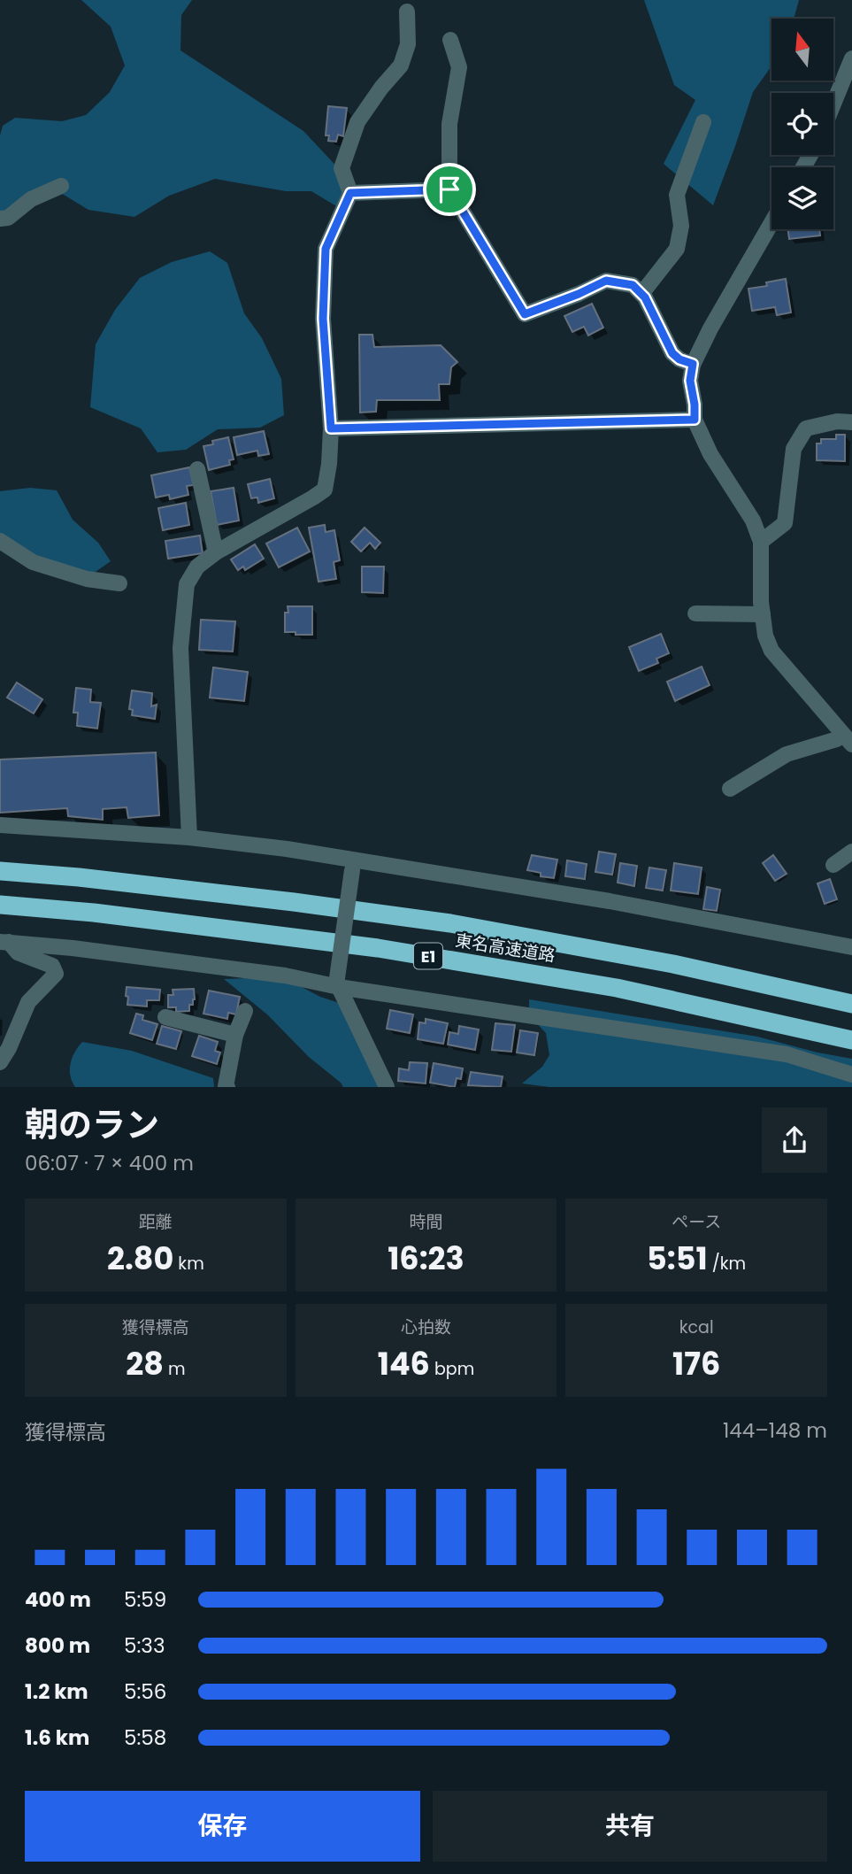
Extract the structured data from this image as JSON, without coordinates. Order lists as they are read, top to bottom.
{
  "streets": {
    "highway": ["東名高速道路", "E1"]
  },
  "north": "top",
  "page": {
    "heading": ["朝のラン", "06:07 · 7 × 400 m"],
    "stats": [
      ["距離", "2.80 km"],
      ["時間", "16:23"],
      ["ペース", "5:51 /km"],
      ["獲得標高", "28 m"],
      ["心拍数", "146 bpm"],
      ["kcal", "176"]
    ],
    "chart": ["獲得標高", "144–148 m"],
    "list": [
      {
        "name": "400 m",
        "note": "5:59"
      },
      {
        "name": "800 m",
        "note": "5:33"
      },
      {
        "name": "1.2 km",
        "note": "5:56"
      },
      {
        "name": "1.6 km",
        "note": "5:58"
      }
    ],
    "buttons": ["保存", "共有"]
  }
}
